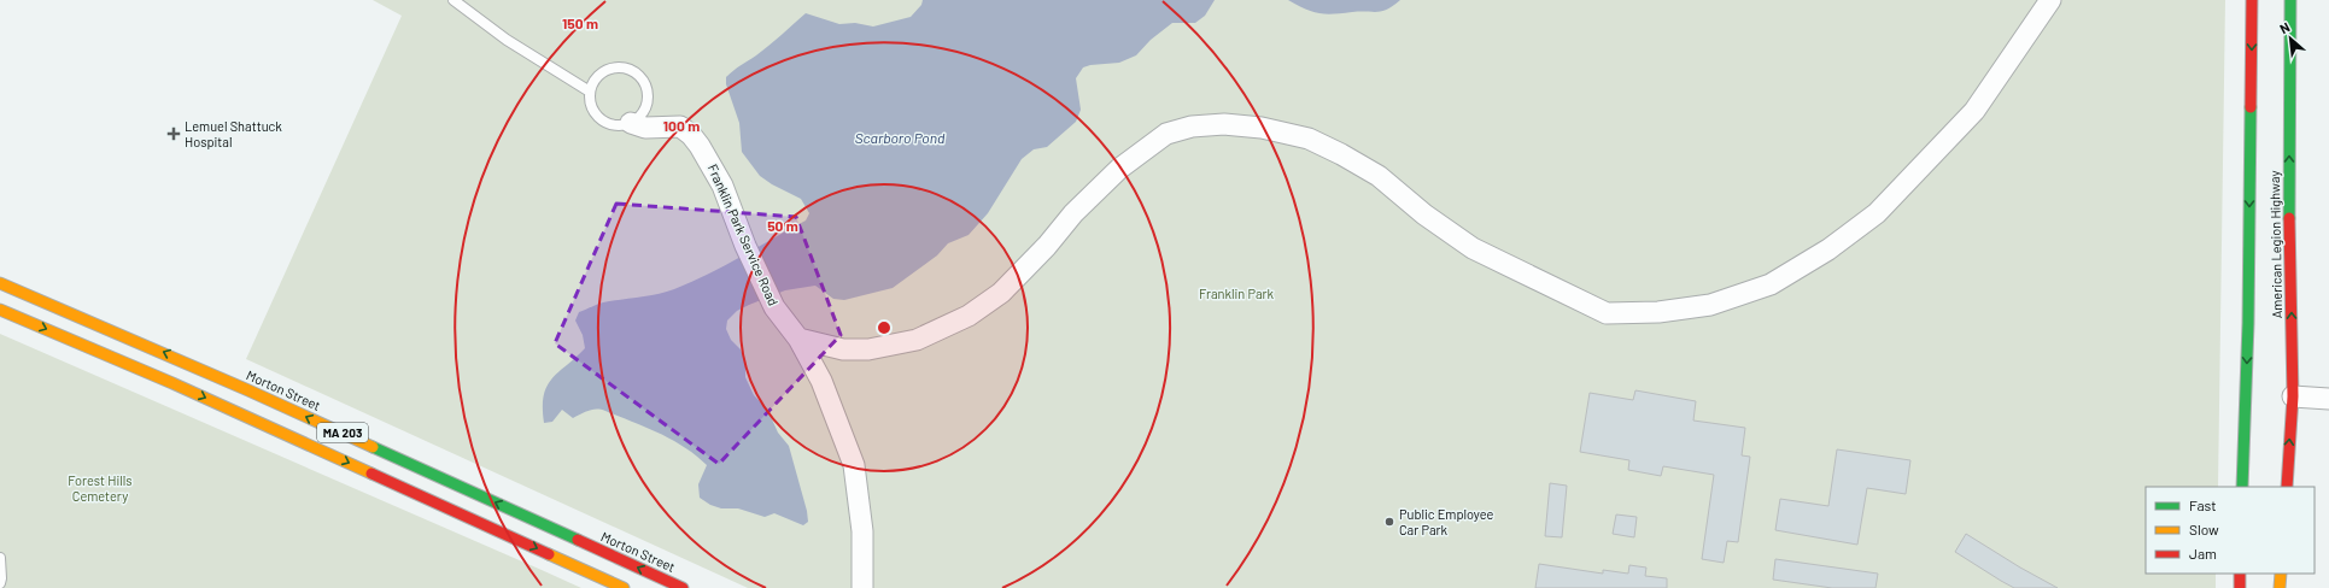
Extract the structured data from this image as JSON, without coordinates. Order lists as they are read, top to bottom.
{
  "streets": {
    "main road": ["American Legion Highway", "Morton Street", "MA 203"],
    "street": ["Franklin Park Service Road"]
  },
  "water": ["Scarboro Pond"],
  "parks": ["Franklin Park", "Forest Hills Cemetery"],
  "places": {
    "health": ["Lemuel Shattuck Hospital"],
    "other": ["Public Employee Car Park"]
  },
  "legend": ["Fast", "Slow", "Jam"],
  "north": "top left",
  "rings": ["150 m", "100 m", "50 m"]
}
